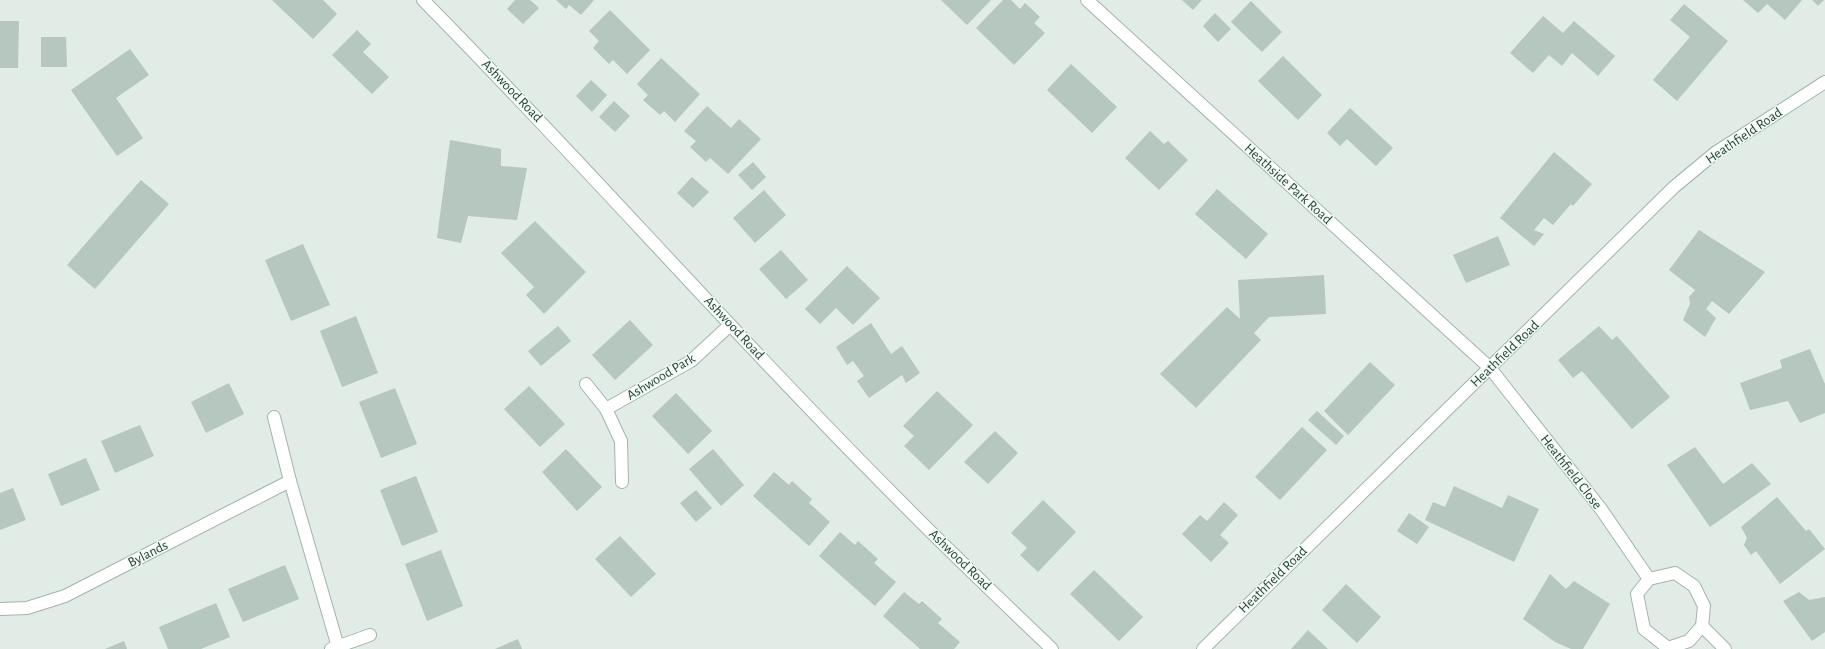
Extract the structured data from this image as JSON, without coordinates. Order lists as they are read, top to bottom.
{
  "streets": {
    "street": [
      "Ashwood Road",
      "Heathfield Road",
      "Heathside Park Road",
      "Ashwood Park",
      "Heathfield Close",
      "Bylands"
    ]
  },
  "crossings": [
    ["Ashwood Road", "Ashwood Park"],
    ["Heathfield Road", "Heathside Park Road"],
    ["Heathfield Road", "Heathfield Close"],
    ["Heathside Park Road", "Heathfield Close"]
  ]
}
